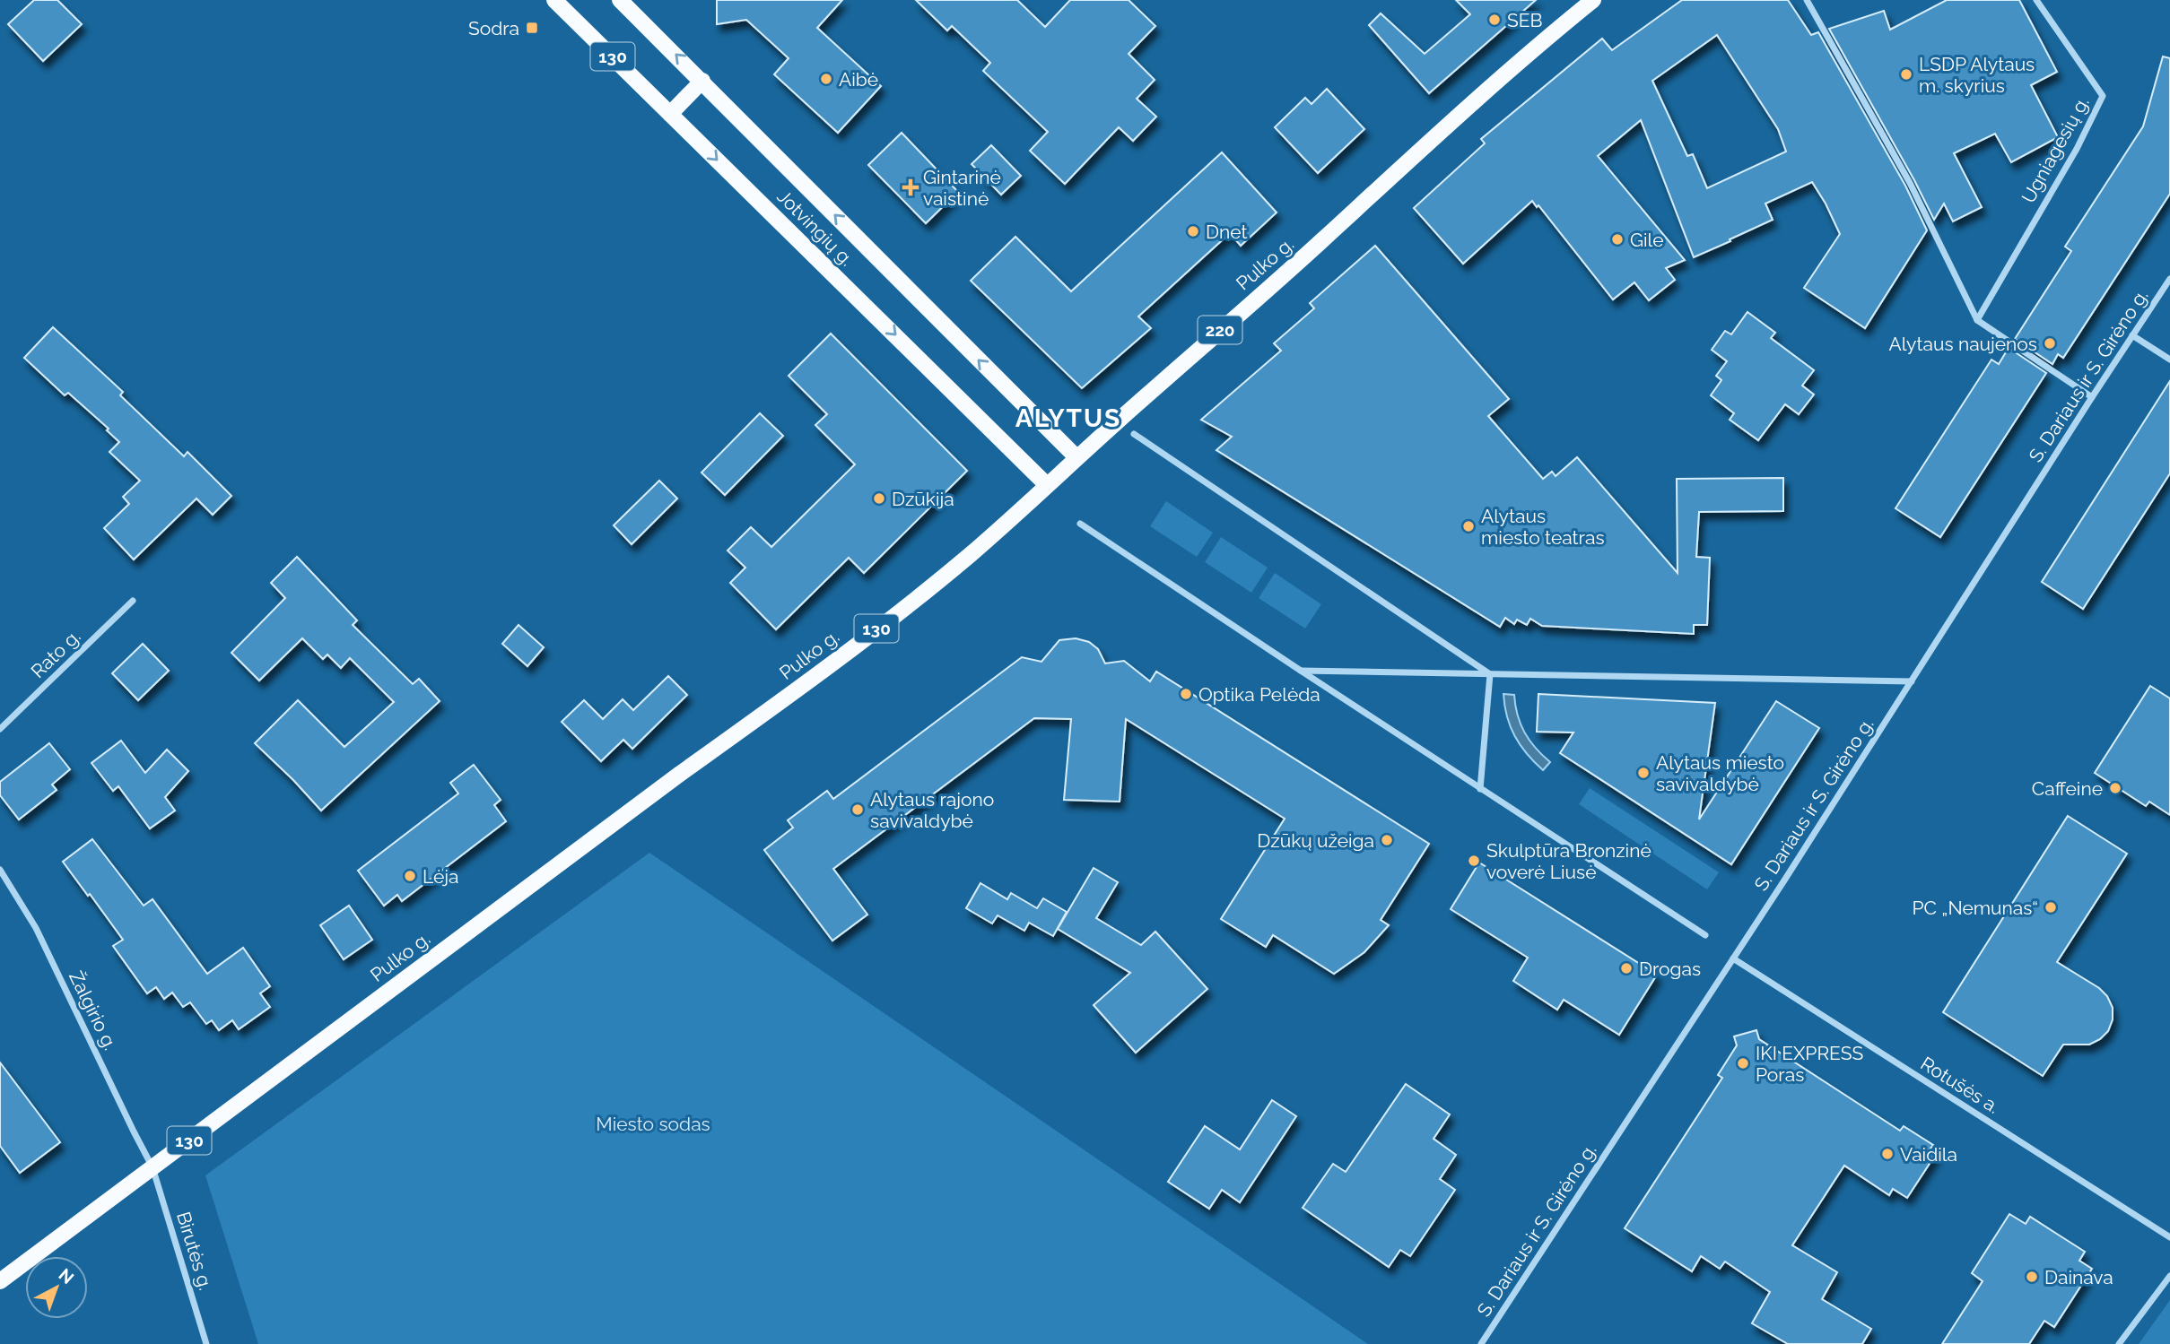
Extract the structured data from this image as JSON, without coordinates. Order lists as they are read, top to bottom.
{
  "streets": {
    "main road": [
      "130",
      "Jotvingių g.",
      "Pulko g.",
      "220"
    ],
    "street": [
      "Ugniagesių g.",
      "S. Dariaus ir S. Girėno g.",
      "Rato g.",
      "Žalgirio g.",
      "Rotušės a.",
      "Birutės g."
    ]
  },
  "crossings": [
    ["Jotvingių g.", "Pulko g."],
    ["Pulko g.", "Žalgirio g."],
    ["Pulko g.", "Birutės g."],
    ["S. Dariaus ir S. Girėno g.", "Rotušės a."],
    ["Žalgirio g.", "Birutės g."]
  ],
  "districts": ["ALYTUS"],
  "parks": ["Miesto sodas"],
  "places": {
    "other": [
      "SEB",
      "LSDP Alytaus m. skyrius",
      "Aibė",
      "Dnet",
      "Gile",
      "Alytaus naujenos",
      "Dzūkija",
      "Alytaus miesto teatras",
      "Optika Pelėda",
      "Alytaus miesto savivaldybė",
      "Caffeine",
      "Alytaus rajono savivaldybė",
      "Dzūkų užeiga",
      "Skulptūra Bronzinė voverė Liusė",
      "Lėja",
      "PC „Nemunas“",
      "Drogas",
      "IKI EXPRESS Poras",
      "Vaidila",
      "Dainava"
    ],
    "transit": ["Sodra"],
    "health": ["Gintarinė vaistinė"]
  },
  "north": "top right"
}
